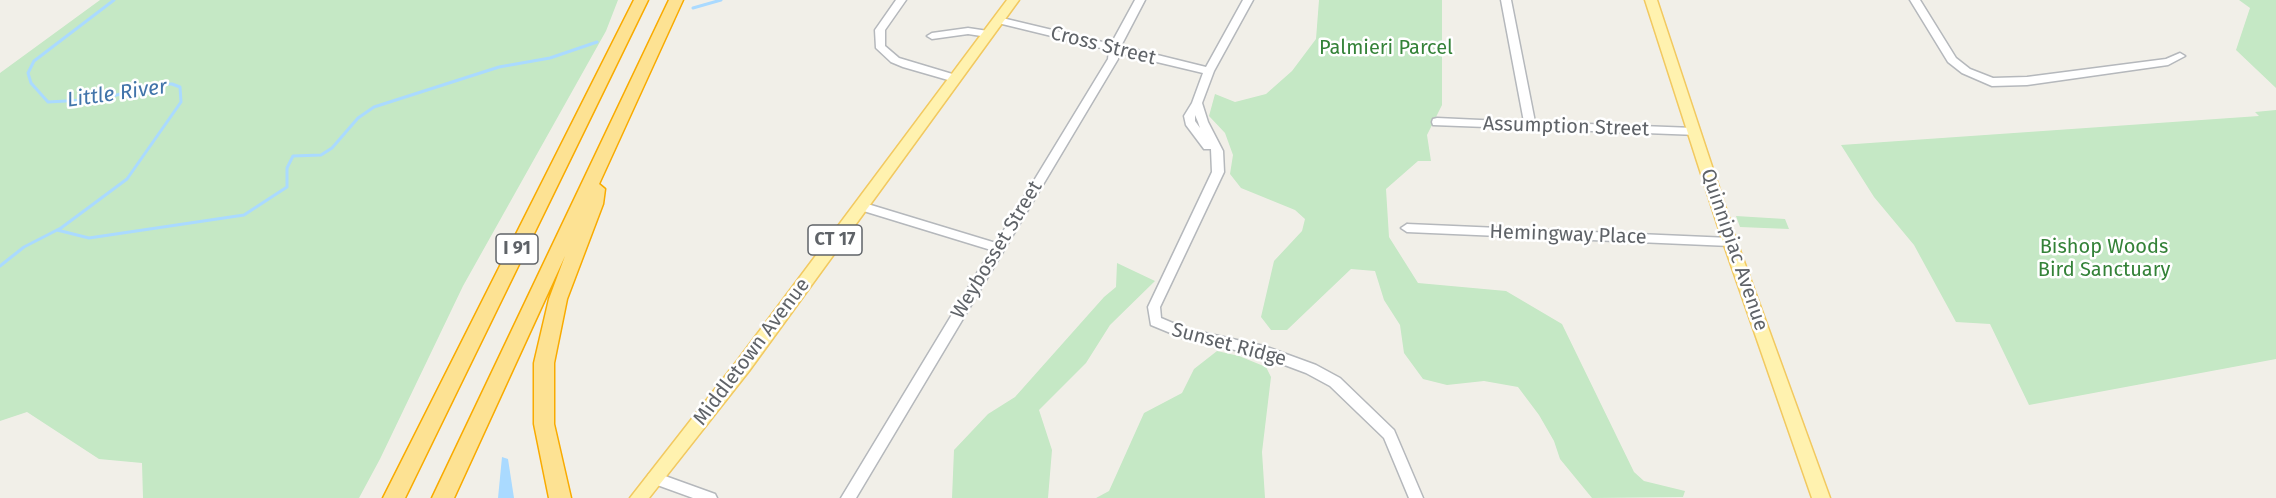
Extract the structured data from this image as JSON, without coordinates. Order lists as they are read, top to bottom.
{
  "streets": {
    "highway": ["I 91"],
    "main road": ["CT 17", "Quinnipiac Avenue", "Middletown Avenue"],
    "street": [
      "Cross Street",
      "Assumption Street",
      "Hemingway Place",
      "Weybosset Street",
      "Sunset Ridge"
    ]
  },
  "crossings": [
    ["Cross Street", "Weybosset Street"],
    ["Cross Street", "Sunset Ridge"],
    ["Cross Street", "Middletown Avenue"],
    ["Assumption Street", "Quinnipiac Avenue"],
    ["Hemingway Place", "Quinnipiac Avenue"]
  ],
  "water": ["Little River"],
  "parks": ["Palmieri Parcel", "Bishop Woods Bird Sanctuary"]
}
